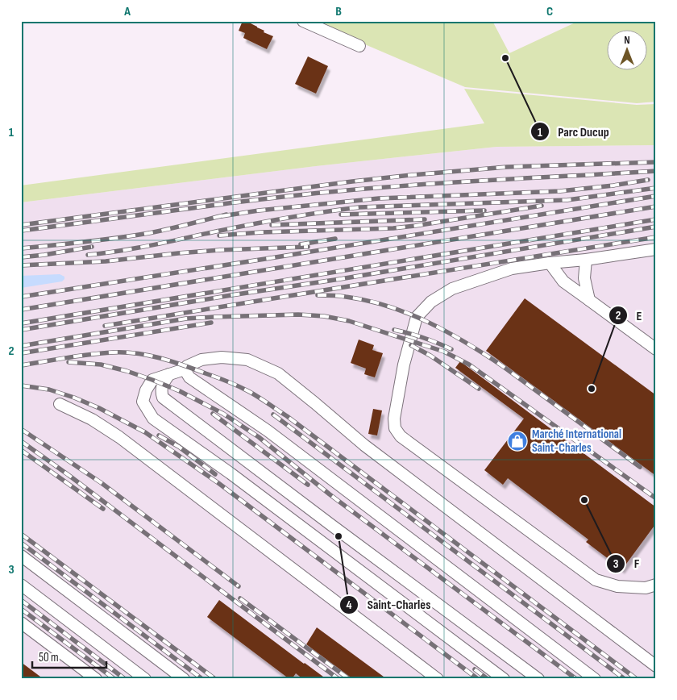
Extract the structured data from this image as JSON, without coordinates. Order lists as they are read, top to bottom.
{
  "places": {
    "other": [
      "Parc Ducup",
      "E",
      "F",
      "Saint-Charles"
    ],
    "shop": ["Marché International Saint-Charles"]
  },
  "scale_bar": "50 m",
  "north": "top",
  "grid": {
    "columns": ["A", "B", "C"],
    "rows": ["1", "2", "3"]
  }
}
